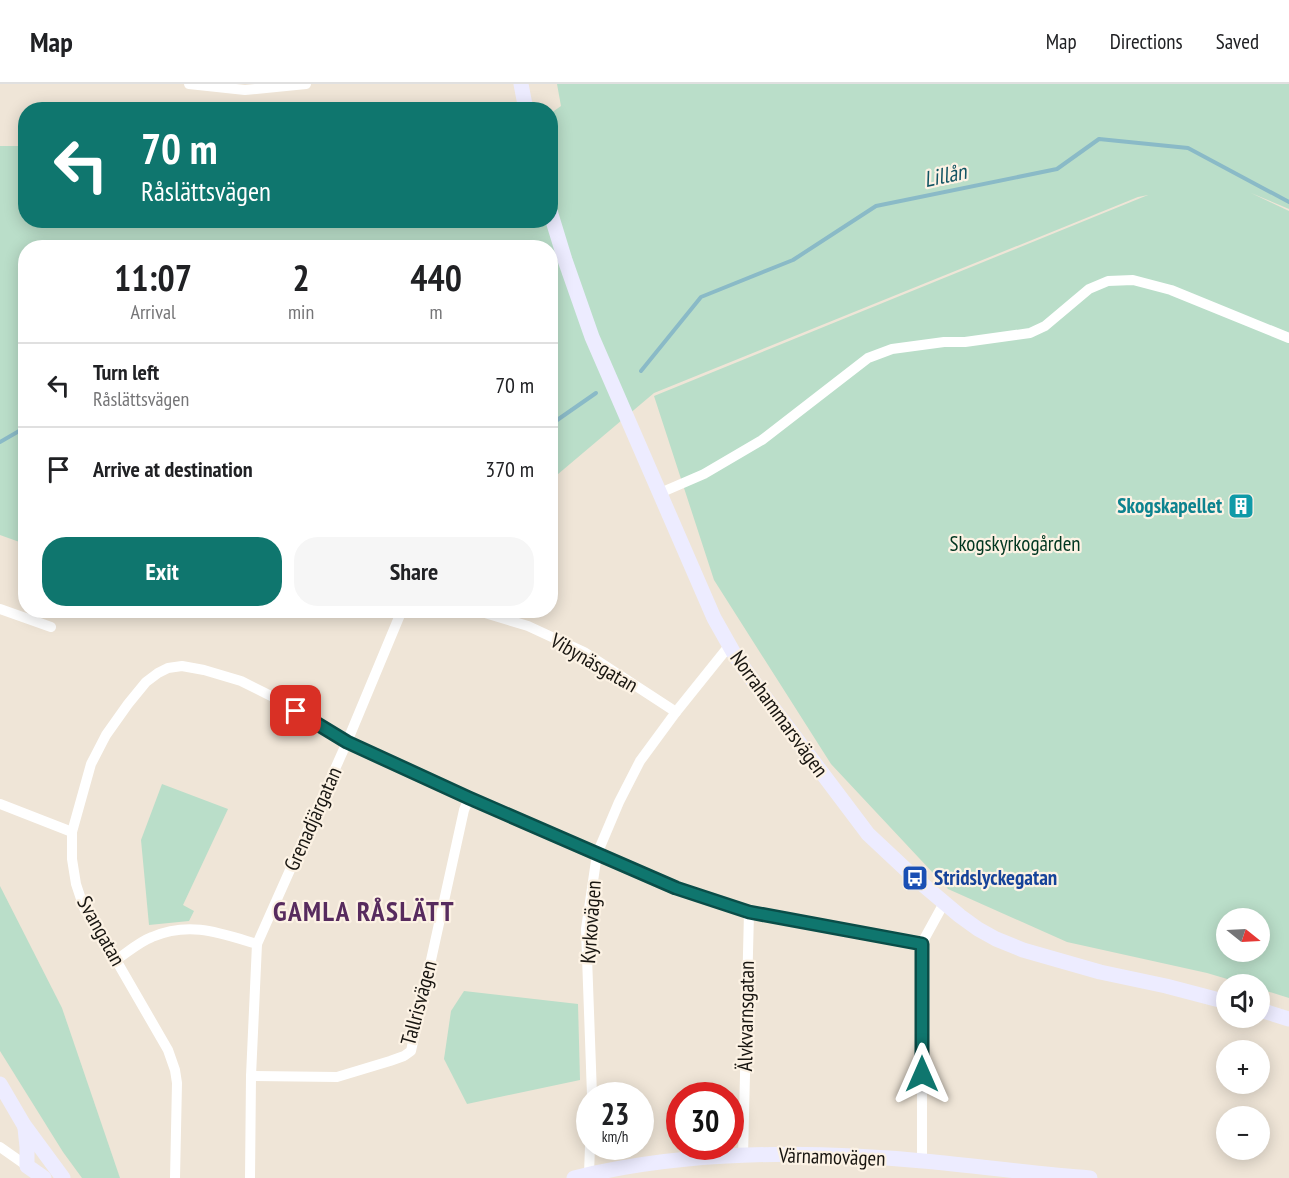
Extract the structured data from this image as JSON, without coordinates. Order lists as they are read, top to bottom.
{
  "streets": {
    "street": [
      "Vibynäsgatan",
      "Norrahammarsvägen",
      "Grenadjärgatan",
      "Kyrkovägen",
      "Svangatan",
      "Tallrisvägen",
      "Älvkvarnsgatan",
      "Värnamovägen"
    ]
  },
  "crossings": [
    ["Vibynäsgatan", "Kyrkovägen"],
    ["Norrahammarsvägen", "Kyrkovägen"],
    ["Grenadjärgatan", "Svangatan"],
    ["Grenadjärgatan", "Tallrisvägen"]
  ],
  "districts": ["GAMLA RÅSLÄTT"],
  "water": ["Lillån"],
  "parks": ["Skogskyrkogården"],
  "places": {
    "building": ["Skogskapellet"],
    "bus stop": ["Stridslyckegatan"]
  },
  "north": "right",
  "page": {
    "header": "Map",
    "nav": ["Map", "Directions", "Saved"],
    "turn": ["70 m", "Råslättsvägen"],
    "eta": [
      "11:07",
      "Arrival",
      "2",
      "min",
      "440",
      "m"
    ],
    "list": [
      {
        "name": "Turn left",
        "note": "Råslättsvägen",
        "value": "70 m"
      },
      {
        "name": "Arrive at destination",
        "value": "370 m"
      }
    ],
    "buttons": ["Exit", "Share"],
    "map_buttons": ["+", "−"],
    "speed": "23 km/h",
    "limit": "30"
  }
}
